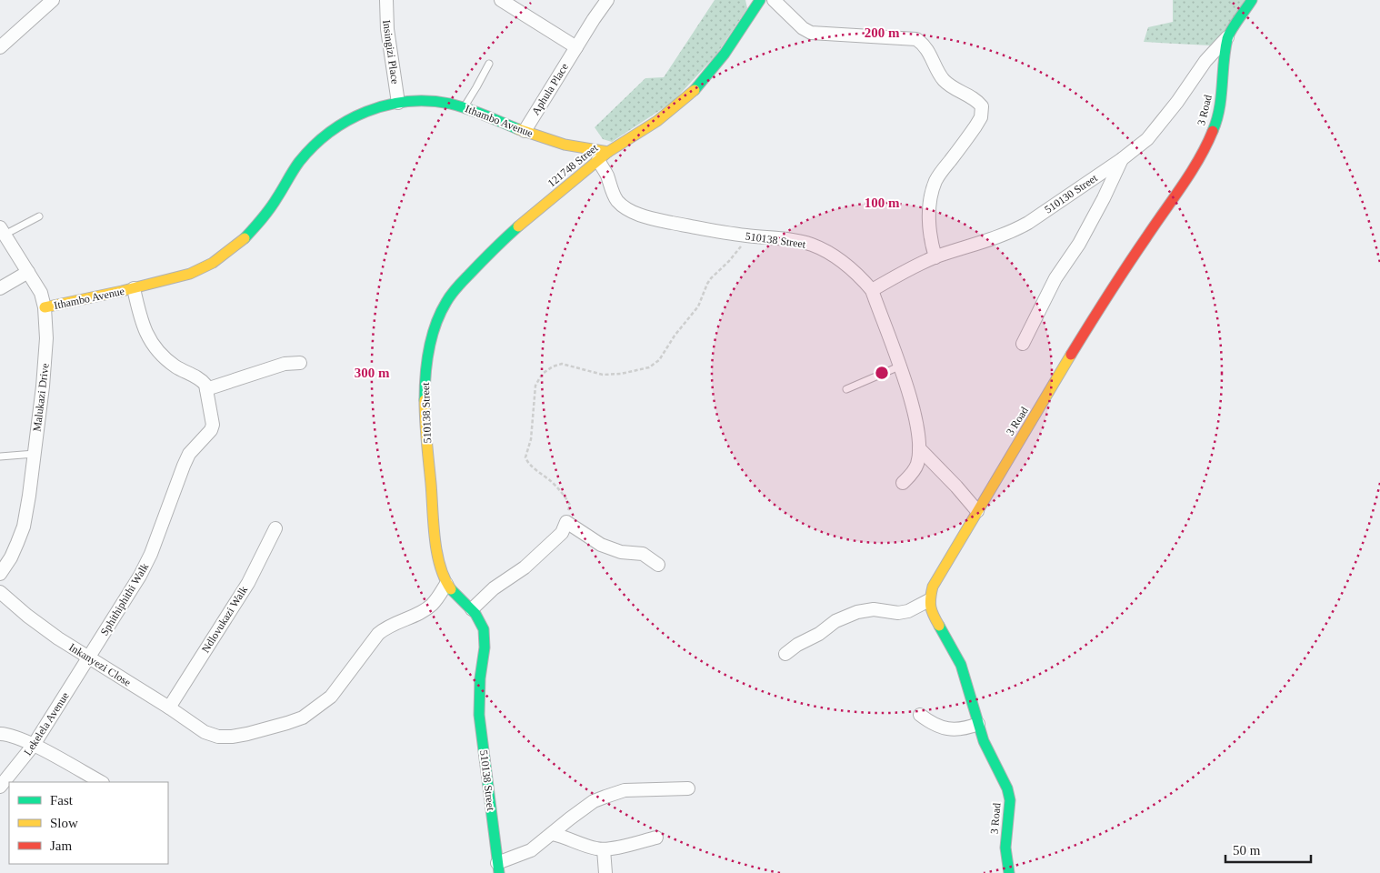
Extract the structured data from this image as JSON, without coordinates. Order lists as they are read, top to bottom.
{
  "streets": {
    "street": [
      "Insingizi Place",
      "Aphula Place",
      "3 Road",
      "Ithambo Avenue",
      "121748 Street",
      "510130 Street",
      "510138 Street",
      "Malukazi Drive",
      "Sphithiphithi Walk",
      "Ndlovukazi Walk",
      "Inkanyezi Close",
      "Lekelela Avenue"
    ]
  },
  "crossings": [
    ["Insingizi Place", "Ithambo Avenue"],
    ["Aphula Place", "Ithambo Avenue"],
    ["3 Road", "510130 Street"],
    ["Ithambo Avenue", "121748 Street"],
    ["Ithambo Avenue", "Malukazi Drive"],
    ["Ithambo Avenue", "Sphithiphithi Walk"],
    ["121748 Street", "510138 Street"],
    ["510130 Street", "510138 Street"],
    ["510138 Street", "Inkanyezi Close"],
    ["Sphithiphithi Walk", "Inkanyezi Close"],
    ["Sphithiphithi Walk", "Lekelela Avenue"],
    ["Ndlovukazi Walk", "Inkanyezi Close"],
    ["Inkanyezi Close", "Lekelela Avenue"]
  ],
  "legend": ["Fast", "Slow", "Jam"],
  "scale_bar": "50 m",
  "rings": ["200 m", "100 m", "300 m"]
}
